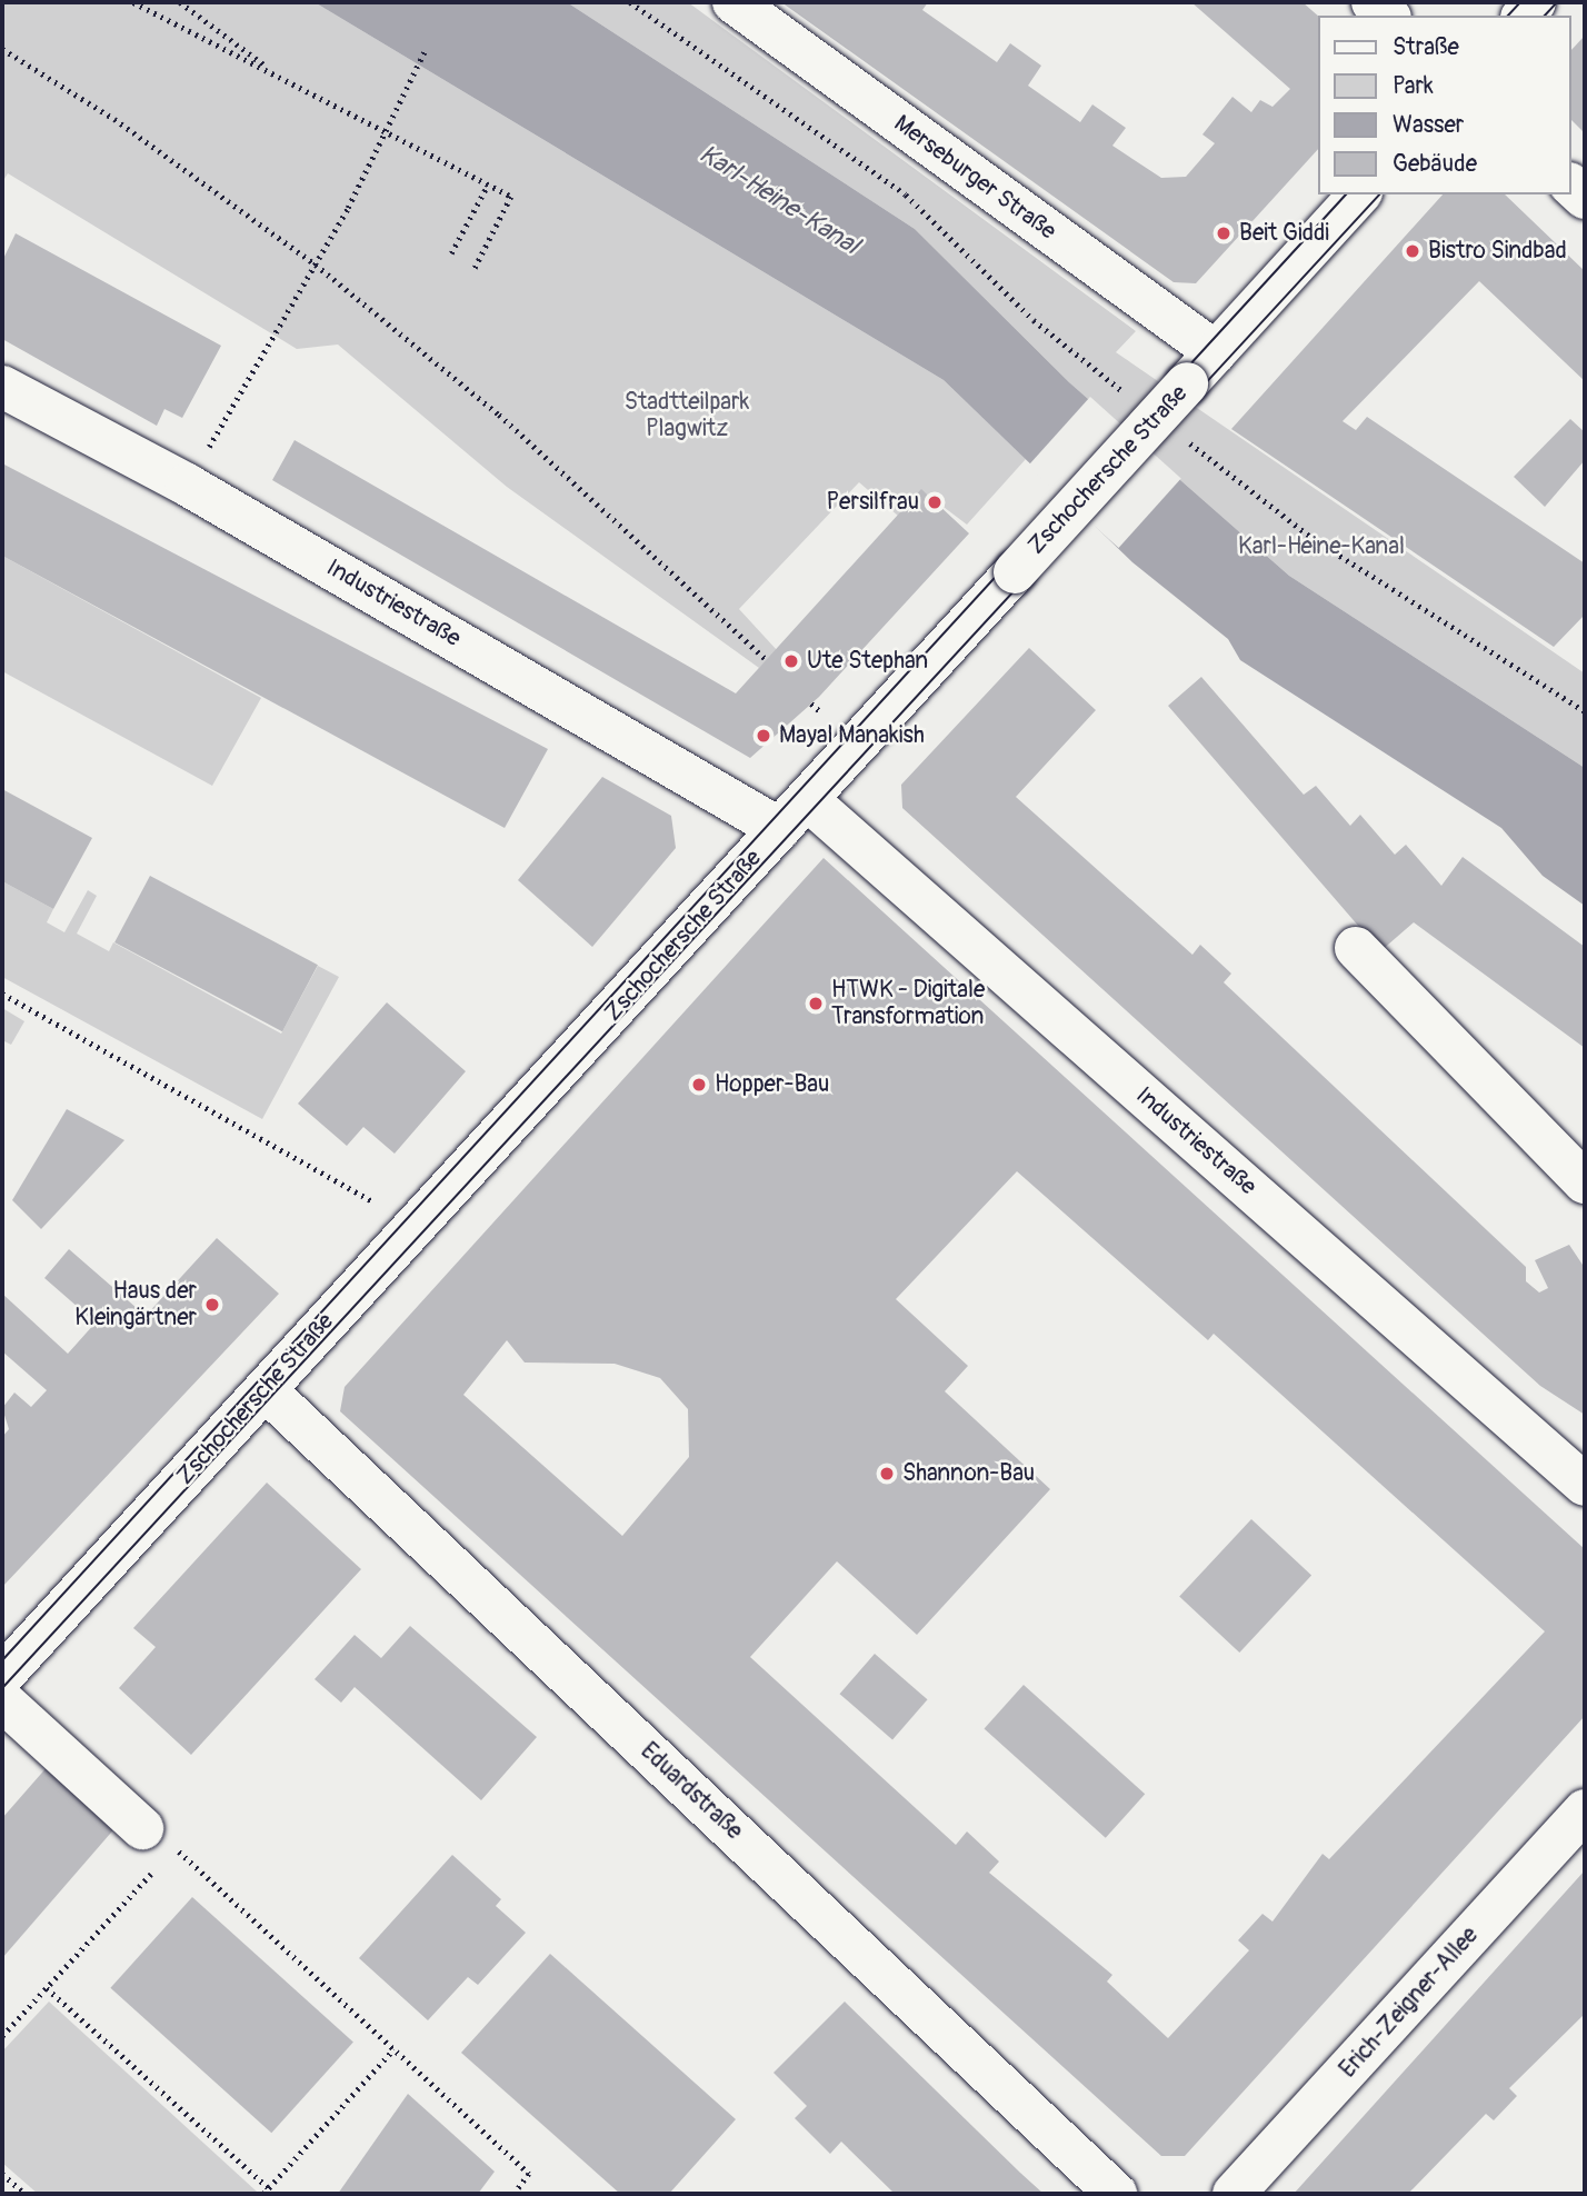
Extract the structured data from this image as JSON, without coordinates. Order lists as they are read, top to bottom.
{
  "streets": {
    "street": [
      "Merseburger Straße",
      "Zschochersche Straße",
      "Industriestraße",
      "Eduardstraße",
      "Erich-Zeigner-Allee"
    ]
  },
  "crossings": [
    ["Merseburger Straße", "Zschochersche Straße"],
    ["Zschochersche Straße", "Industriestraße"],
    ["Zschochersche Straße", "Eduardstraße"]
  ],
  "water": ["Karl-Heine-Kanal"],
  "parks": ["Stadtteilpark Plagwitz", "Karl-Heine-Kanal"],
  "places": [
    "Beit Giddi",
    "Bistro Sindbad",
    "Persilfrau",
    "Ute Stephan",
    "Mayal Manakish",
    "HTWK - Digitale Transformation",
    "Hopper-Bau",
    "Haus der Kleingärtner",
    "Shannon-Bau"
  ],
  "legend": [
    "Straße",
    "Park",
    "Wasser",
    "Gebäude"
  ]
}
